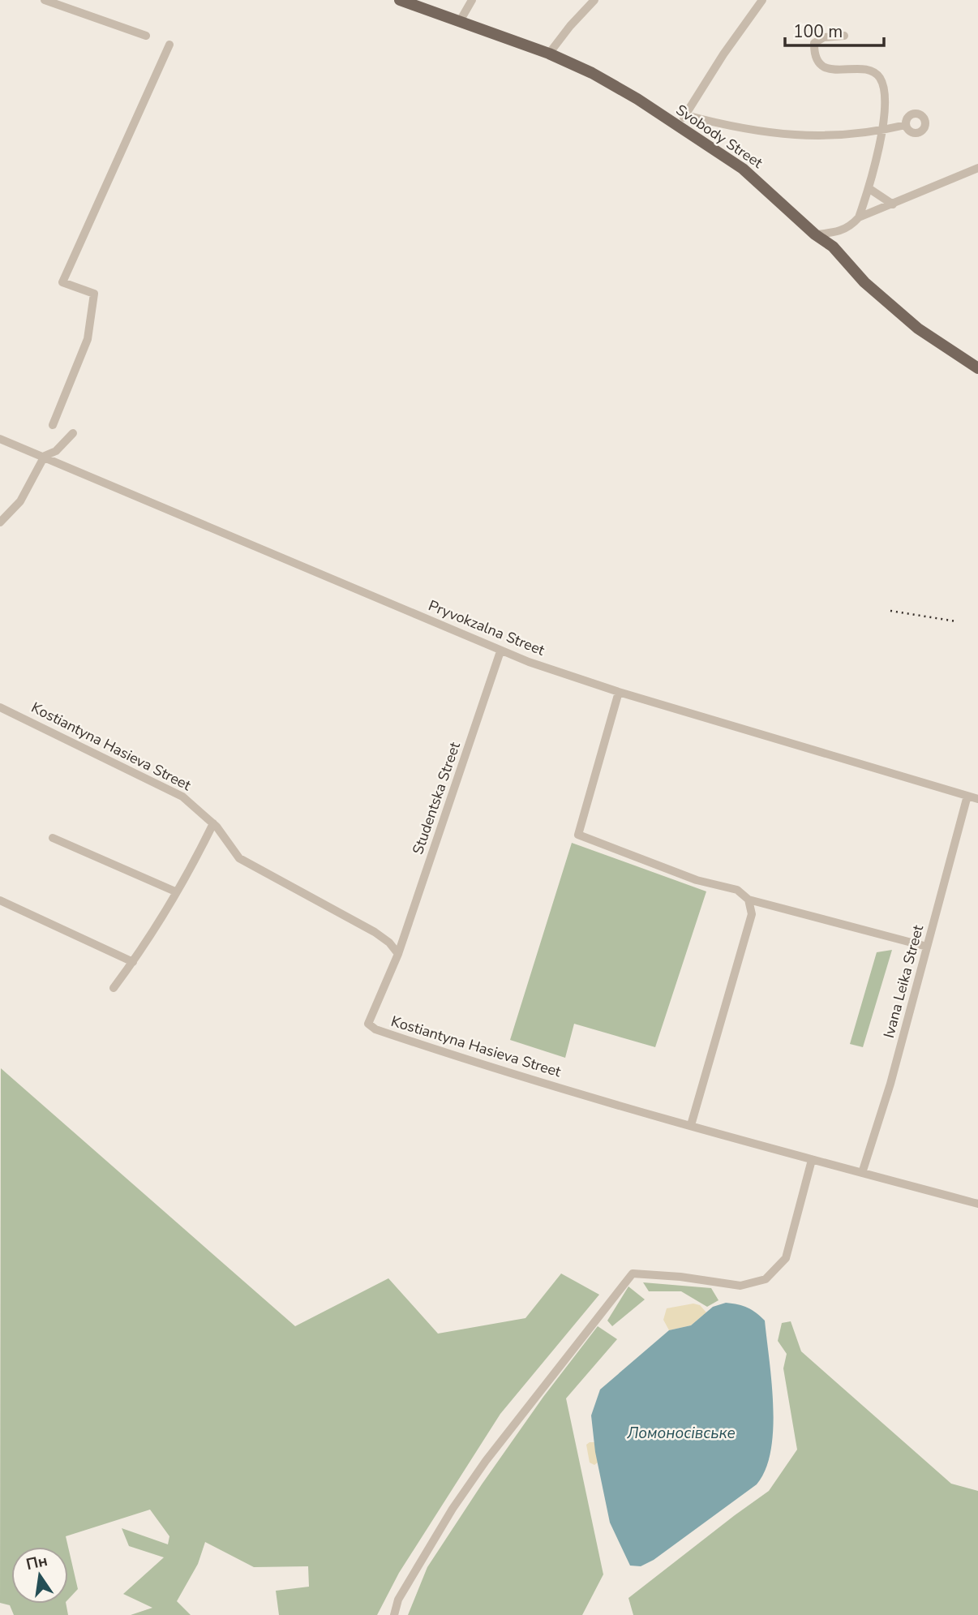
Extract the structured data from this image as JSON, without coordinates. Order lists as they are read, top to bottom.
{
  "streets": {
    "main road": ["Svobody Street"],
    "street": [
      "Pryvokzalna Street",
      "Kostiantyna Hasieva Street",
      "Studentska Street",
      "Ivana Leika Street"
    ]
  },
  "crossings": [
    ["Pryvokzalna Street", "Studentska Street"],
    ["Pryvokzalna Street", "Ivana Leika Street"],
    ["Kostiantyna Hasieva Street", "Studentska Street"],
    ["Kostiantyna Hasieva Street", "Ivana Leika Street"]
  ],
  "water": ["Ломоносівське"],
  "scale_bar": "100 m",
  "north": "top"
}
